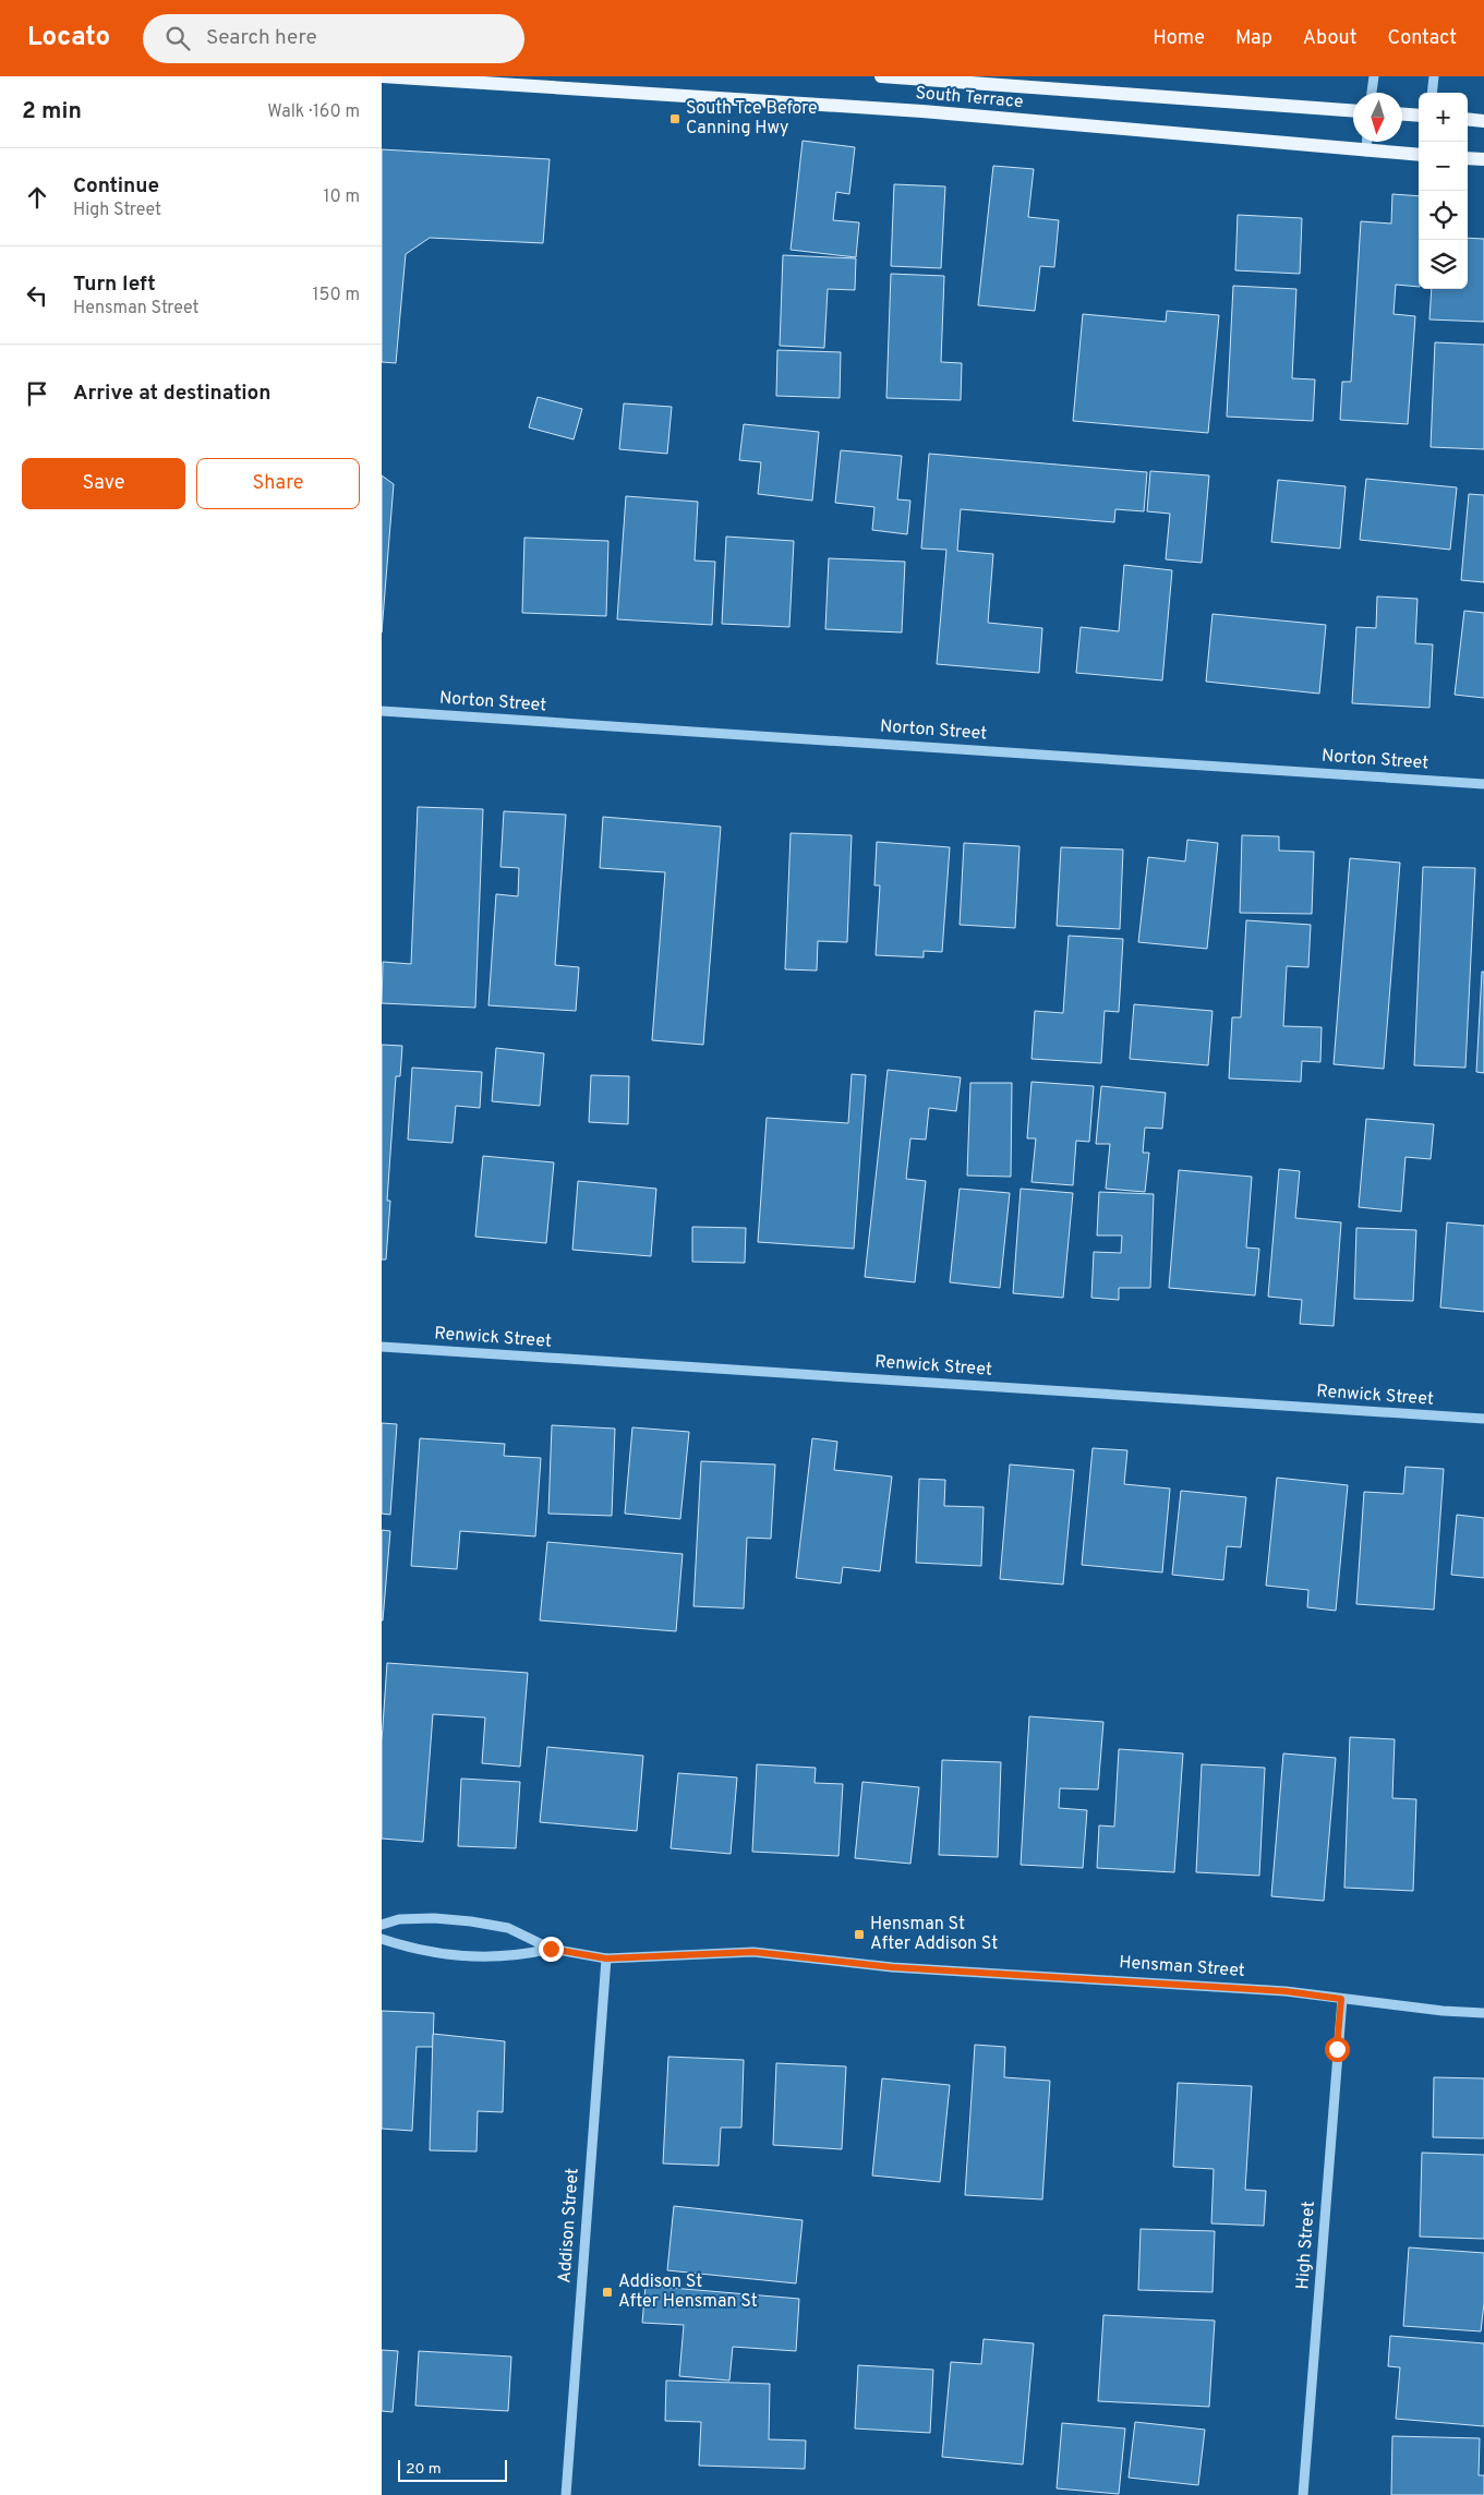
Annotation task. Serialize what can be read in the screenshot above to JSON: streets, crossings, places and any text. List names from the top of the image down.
{
  "streets": {
    "main road": ["South Terrace"],
    "street": [
      "Norton Street",
      "Renwick Street",
      "Hensman Street",
      "Addison Street",
      "High Street"
    ]
  },
  "crossings": [
    ["Hensman Street", "Addison Street"],
    ["Hensman Street", "High Street"]
  ],
  "places": {
    "transit": ["South Tce Before Canning Hwy", "Hensman St After Addison St", "Addison St After Hensman St"]
  },
  "scale_bar": "20 m",
  "north": "bottom",
  "page": {
    "header": "Locato",
    "search": "Search here",
    "nav": [
      "Home",
      "Map",
      "About",
      "Contact"
    ],
    "heading": ["2 min", "Walk · 160 m"],
    "map_buttons": ["+", "−"],
    "list": [
      ["Continue", "High Street", "10 m"],
      ["Turn left", "Hensman Street", "150 m"],
      "Arrive at destination"
    ],
    "buttons": ["Save", "Share"],
    "scale": "20 m"
  }
}
